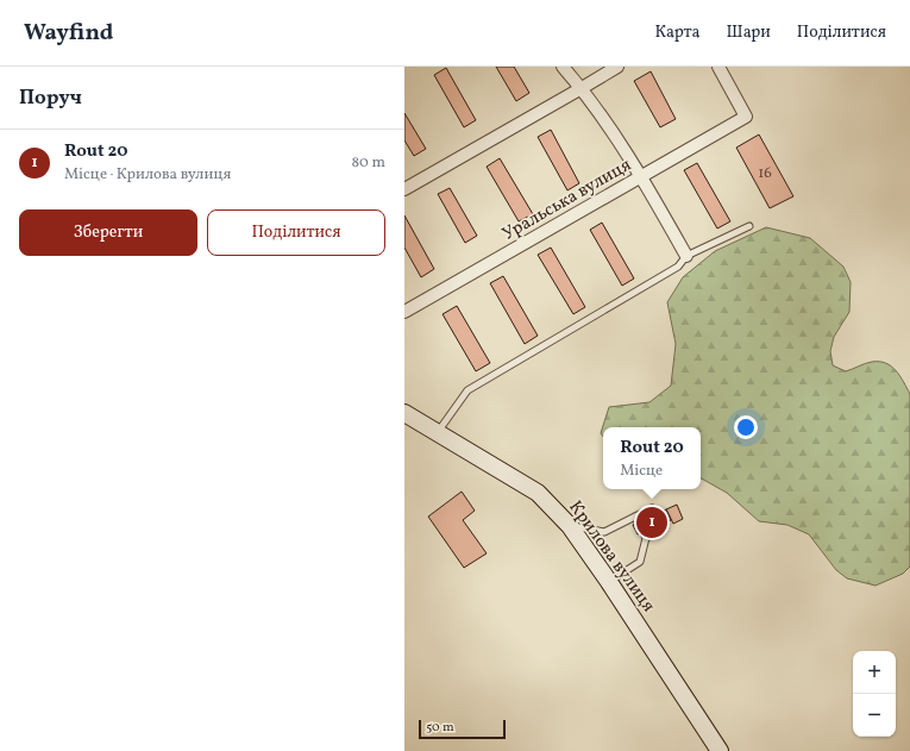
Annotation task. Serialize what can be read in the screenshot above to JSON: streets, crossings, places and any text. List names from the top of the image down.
{
  "streets": {
    "main road": ["Крилова вулиця"],
    "street": ["Уральська вулиця"]
  },
  "house_numbers": ["16"],
  "scale_bar": "50 m",
  "page": {
    "header": "Wayfind",
    "nav": ["Карта", "Шари", "Поділитися"],
    "heading": "Поруч",
    "list": [
      {
        "mark": "1",
        "name": "Rout 20",
        "note": "Місце · Крилова вулиця",
        "value": "80 m"
      }
    ],
    "buttons": ["Зберегти", "Поділитися"],
    "popup": ["Rout 20", "Місце"],
    "pins": "1",
    "map_buttons": ["+", "−"],
    "scale": "50 m"
  }
}
